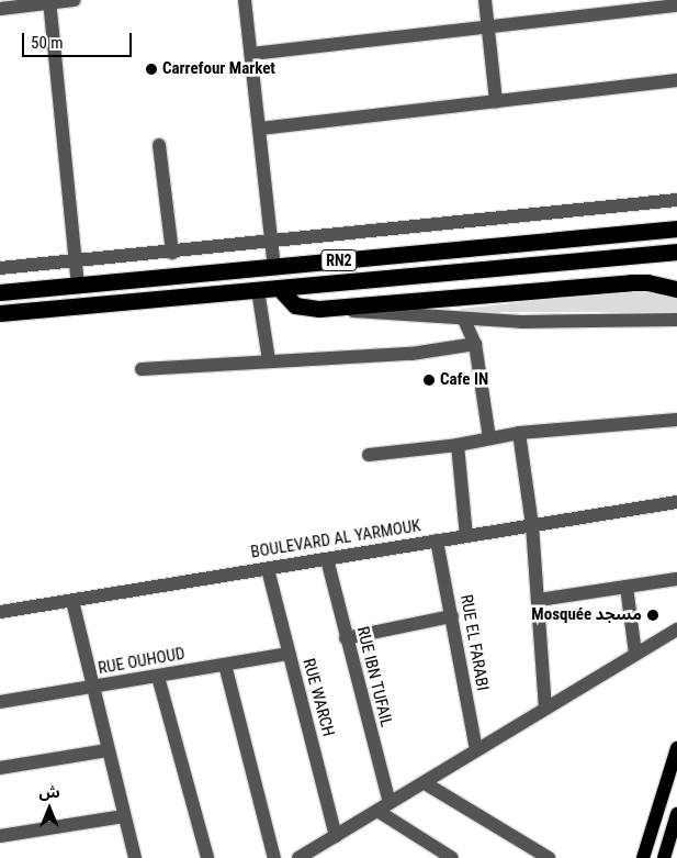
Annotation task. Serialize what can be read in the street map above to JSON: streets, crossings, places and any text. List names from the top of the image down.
{
  "streets": {
    "highway": ["RN2"],
    "street": [
      "BOULEVARD AL YARMOUK",
      "RUE EL FARABI",
      "RUE OUHOUD",
      "RUE IBN TUFAIL",
      "RUE WARCH"
    ]
  },
  "crossings": [
    ["BOULEVARD AL YARMOUK", "RUE EL FARABI"],
    ["BOULEVARD AL YARMOUK", "RUE IBN TUFAIL"],
    ["BOULEVARD AL YARMOUK", "RUE WARCH"],
    ["RUE OUHOUD", "RUE WARCH"]
  ],
  "places": ["Carrefour Market", "Cafe IN", "Mosquée مسجد"],
  "scale_bar": "50 m",
  "north": "top"
}
